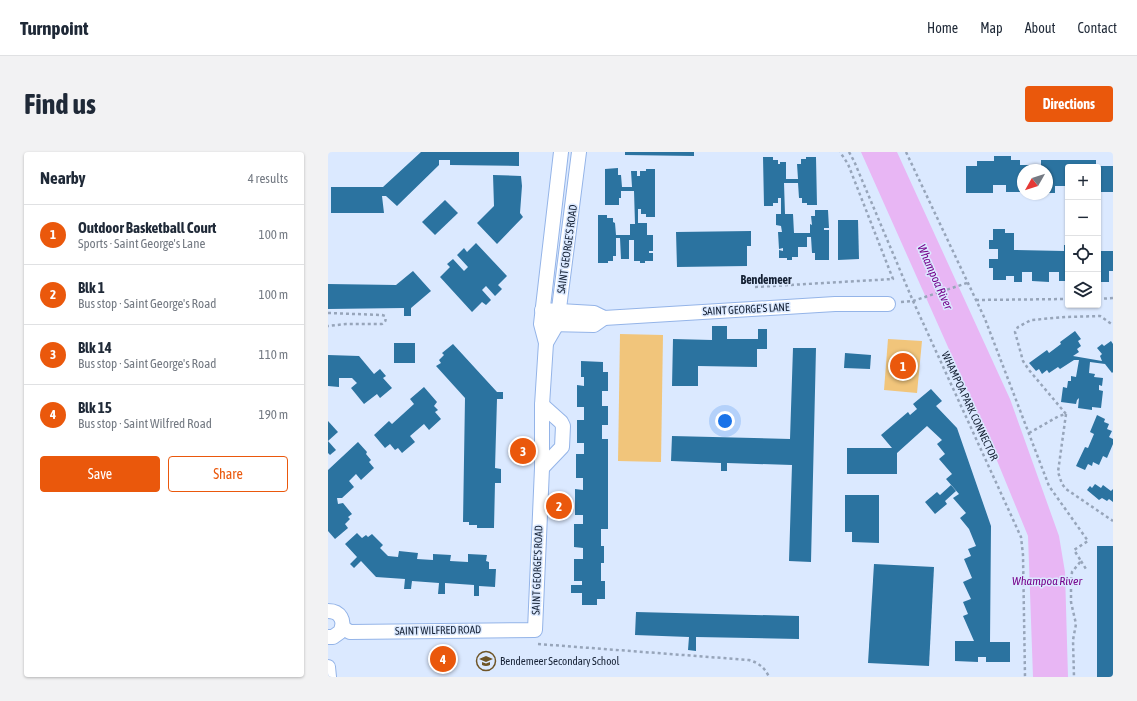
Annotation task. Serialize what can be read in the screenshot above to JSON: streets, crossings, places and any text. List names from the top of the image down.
{
  "streets": {
    "street": ["SAINT GEORGE'S ROAD", "SAINT GEORGE'S LANE", "SAINT WILFRED ROAD"],
    "path": ["WHAMPOA PARK CONNECTOR"]
  },
  "crossings": [
    ["SAINT GEORGE'S ROAD", "SAINT GEORGE'S LANE"],
    ["SAINT GEORGE'S ROAD", "SAINT WILFRED ROAD"]
  ],
  "districts": ["Bendemeer"],
  "water": ["Whampoa River"],
  "places": {
    "school or university": ["Bendemeer Secondary School"]
  },
  "north": "bottom left",
  "page": {
    "header": "Turnpoint",
    "nav": [
      "Home",
      "Map",
      "About",
      "Contact"
    ],
    "buttons": [
      "Directions",
      ["Save", "Share"]
    ],
    "title": "Find us",
    "heading": ["Nearby", "4 results"],
    "map_buttons": ["+", "−"],
    "list": [
      {
        "mark": "1",
        "name": "Outdoor Basketball Court",
        "note": "Sports · Saint George's Lane",
        "value": "100 m"
      },
      {
        "mark": "2",
        "name": "Blk 1",
        "note": "Bus stop · Saint George's Road",
        "value": "100 m"
      },
      {
        "mark": "3",
        "name": "Blk 14",
        "note": "Bus stop · Saint George's Road",
        "value": "110 m"
      },
      {
        "mark": "4",
        "name": "Blk 15",
        "note": "Bus stop · Saint Wilfred Road",
        "value": "190 m"
      }
    ],
    "pins": [
      "1",
      "3",
      "2",
      "4"
    ]
  }
}
